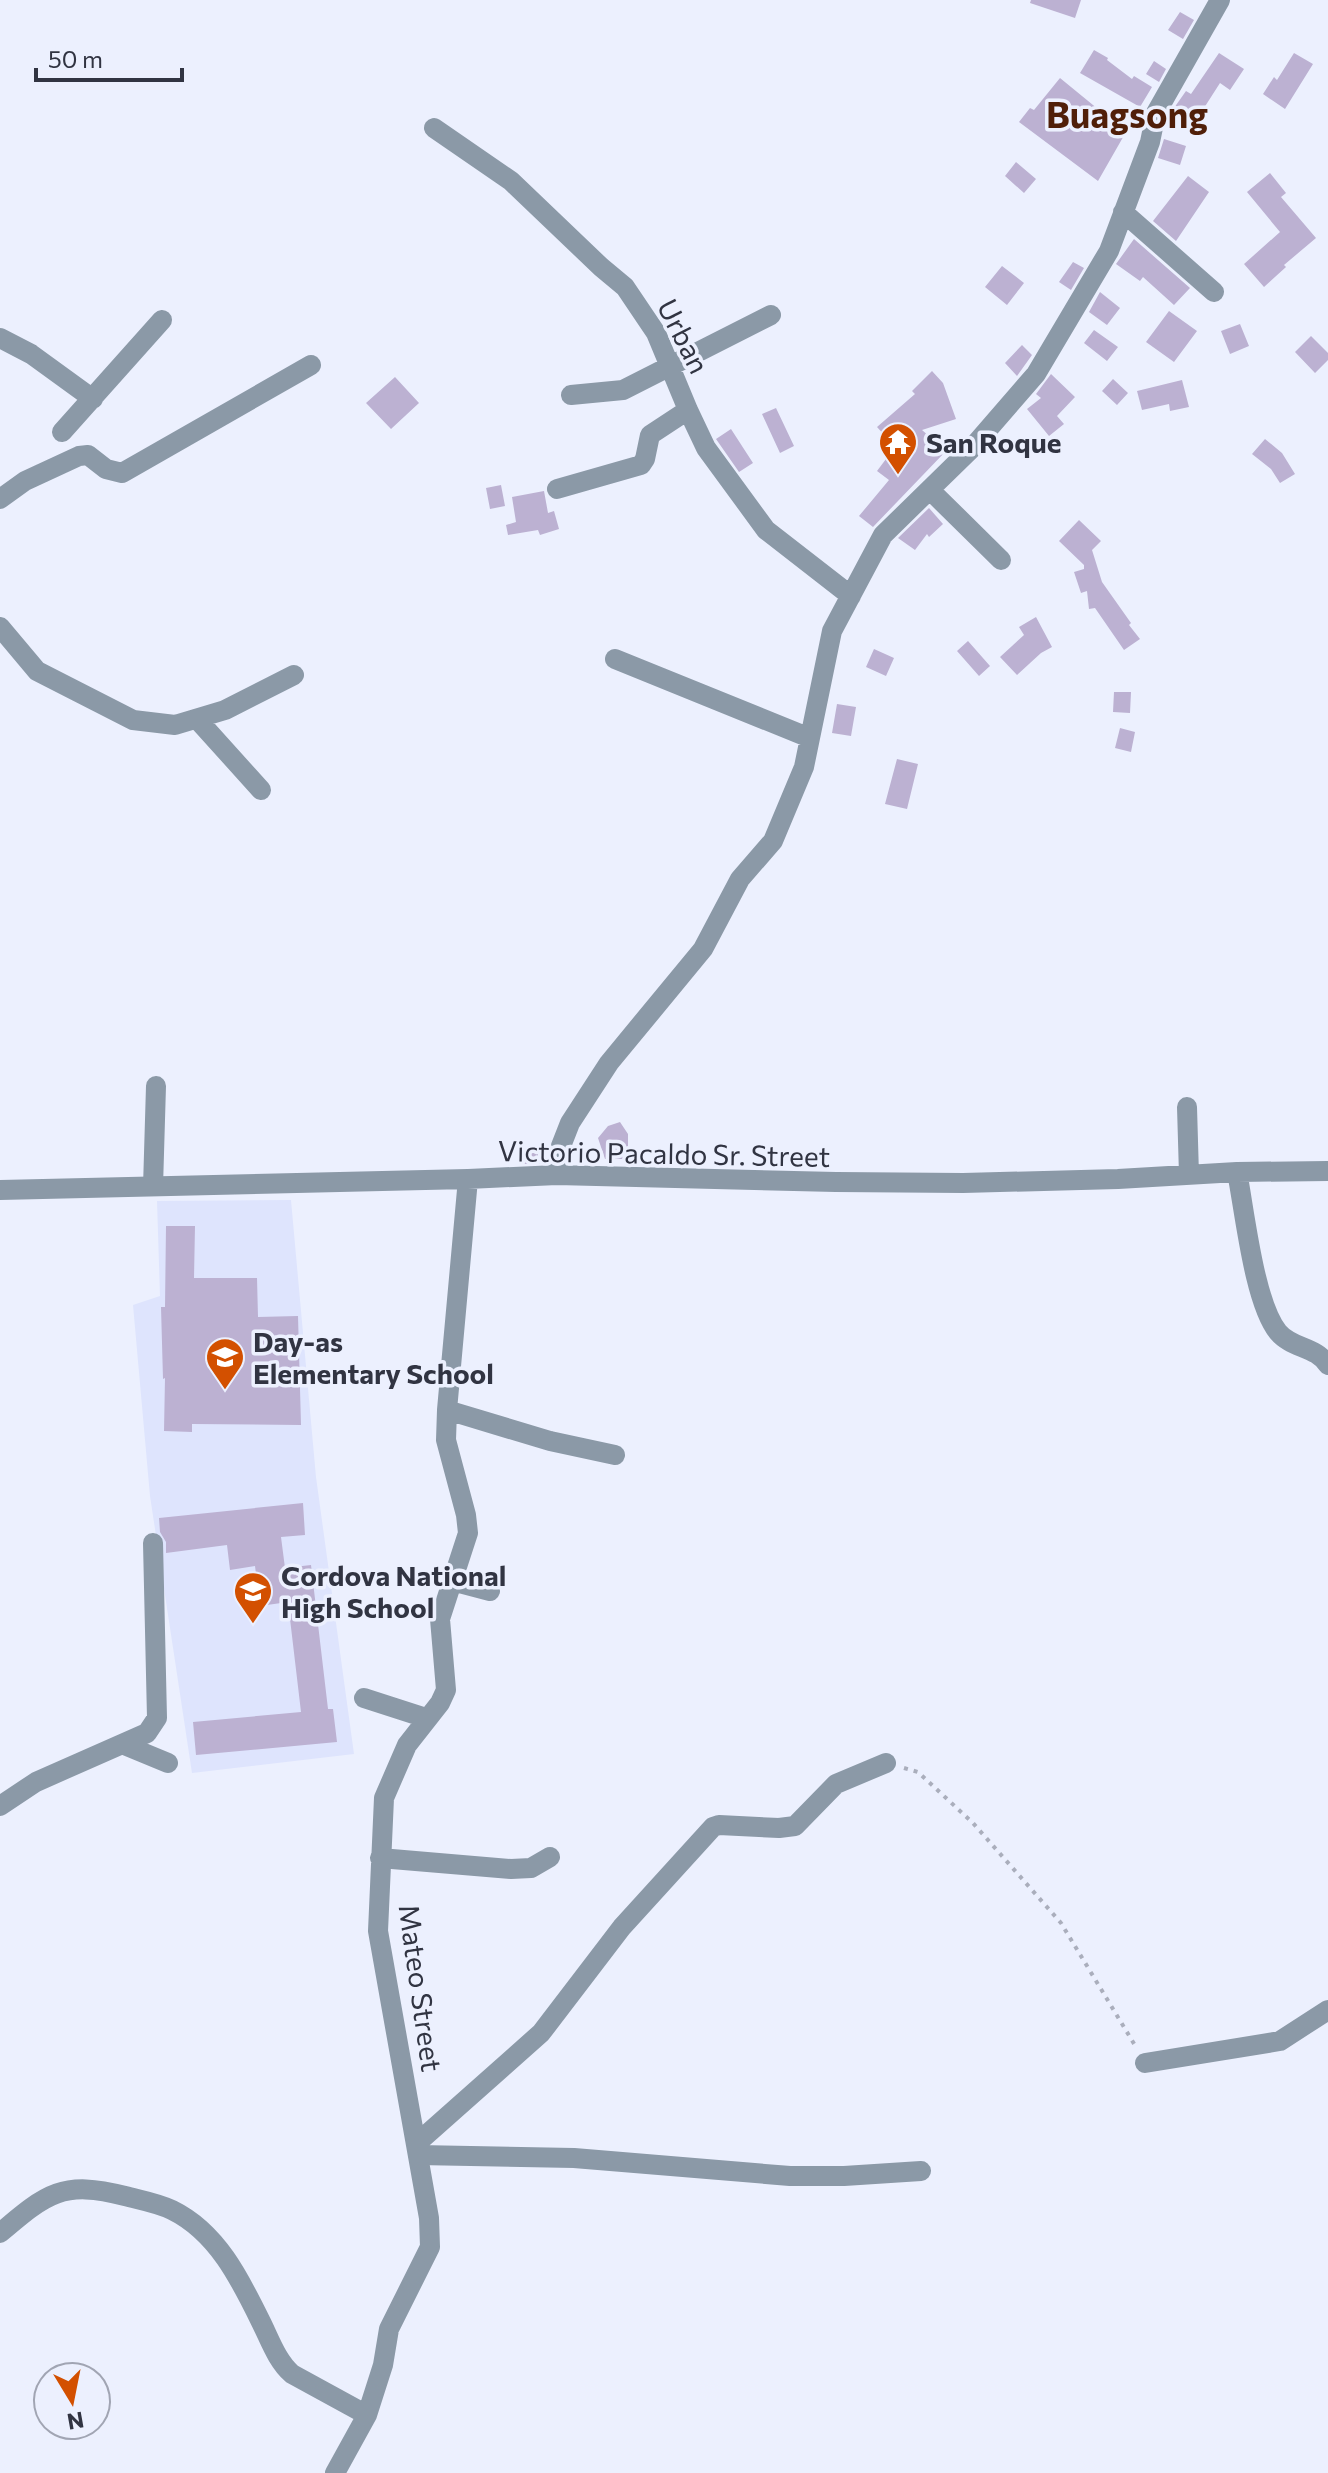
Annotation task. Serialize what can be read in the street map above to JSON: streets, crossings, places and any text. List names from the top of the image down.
{
  "streets": {
    "street": ["Urban", "Victorio Pacaldo Sr. Street", "Mateo Street"]
  },
  "crossings": [
    ["Victorio Pacaldo Sr. Street", "Mateo Street"]
  ],
  "districts": ["Buagsong"],
  "places": {
    "temple": ["San Roque"],
    "school or university": ["Day-as Elementary School", "Cordova National High School"]
  },
  "scale_bar": "50 m",
  "north": "bottom"
}
